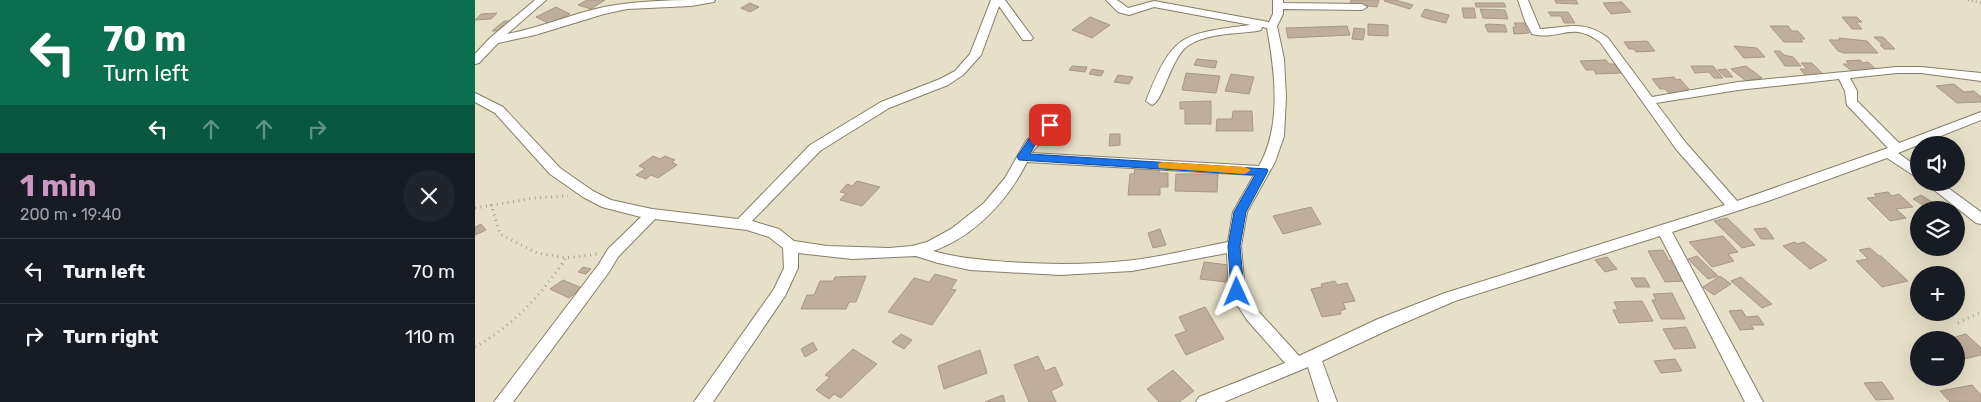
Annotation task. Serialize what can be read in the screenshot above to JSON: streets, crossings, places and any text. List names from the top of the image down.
{
  "page": {
    "turn": ["70 m", "Turn left"],
    "map_buttons": ["+", "−"],
    "heading": ["1 min", "200 m · 19:40"],
    "list": [
      {
        "name": "Turn left",
        "value": "70 m"
      },
      {
        "name": "Turn right",
        "value": "110 m"
      }
    ]
  }
}
